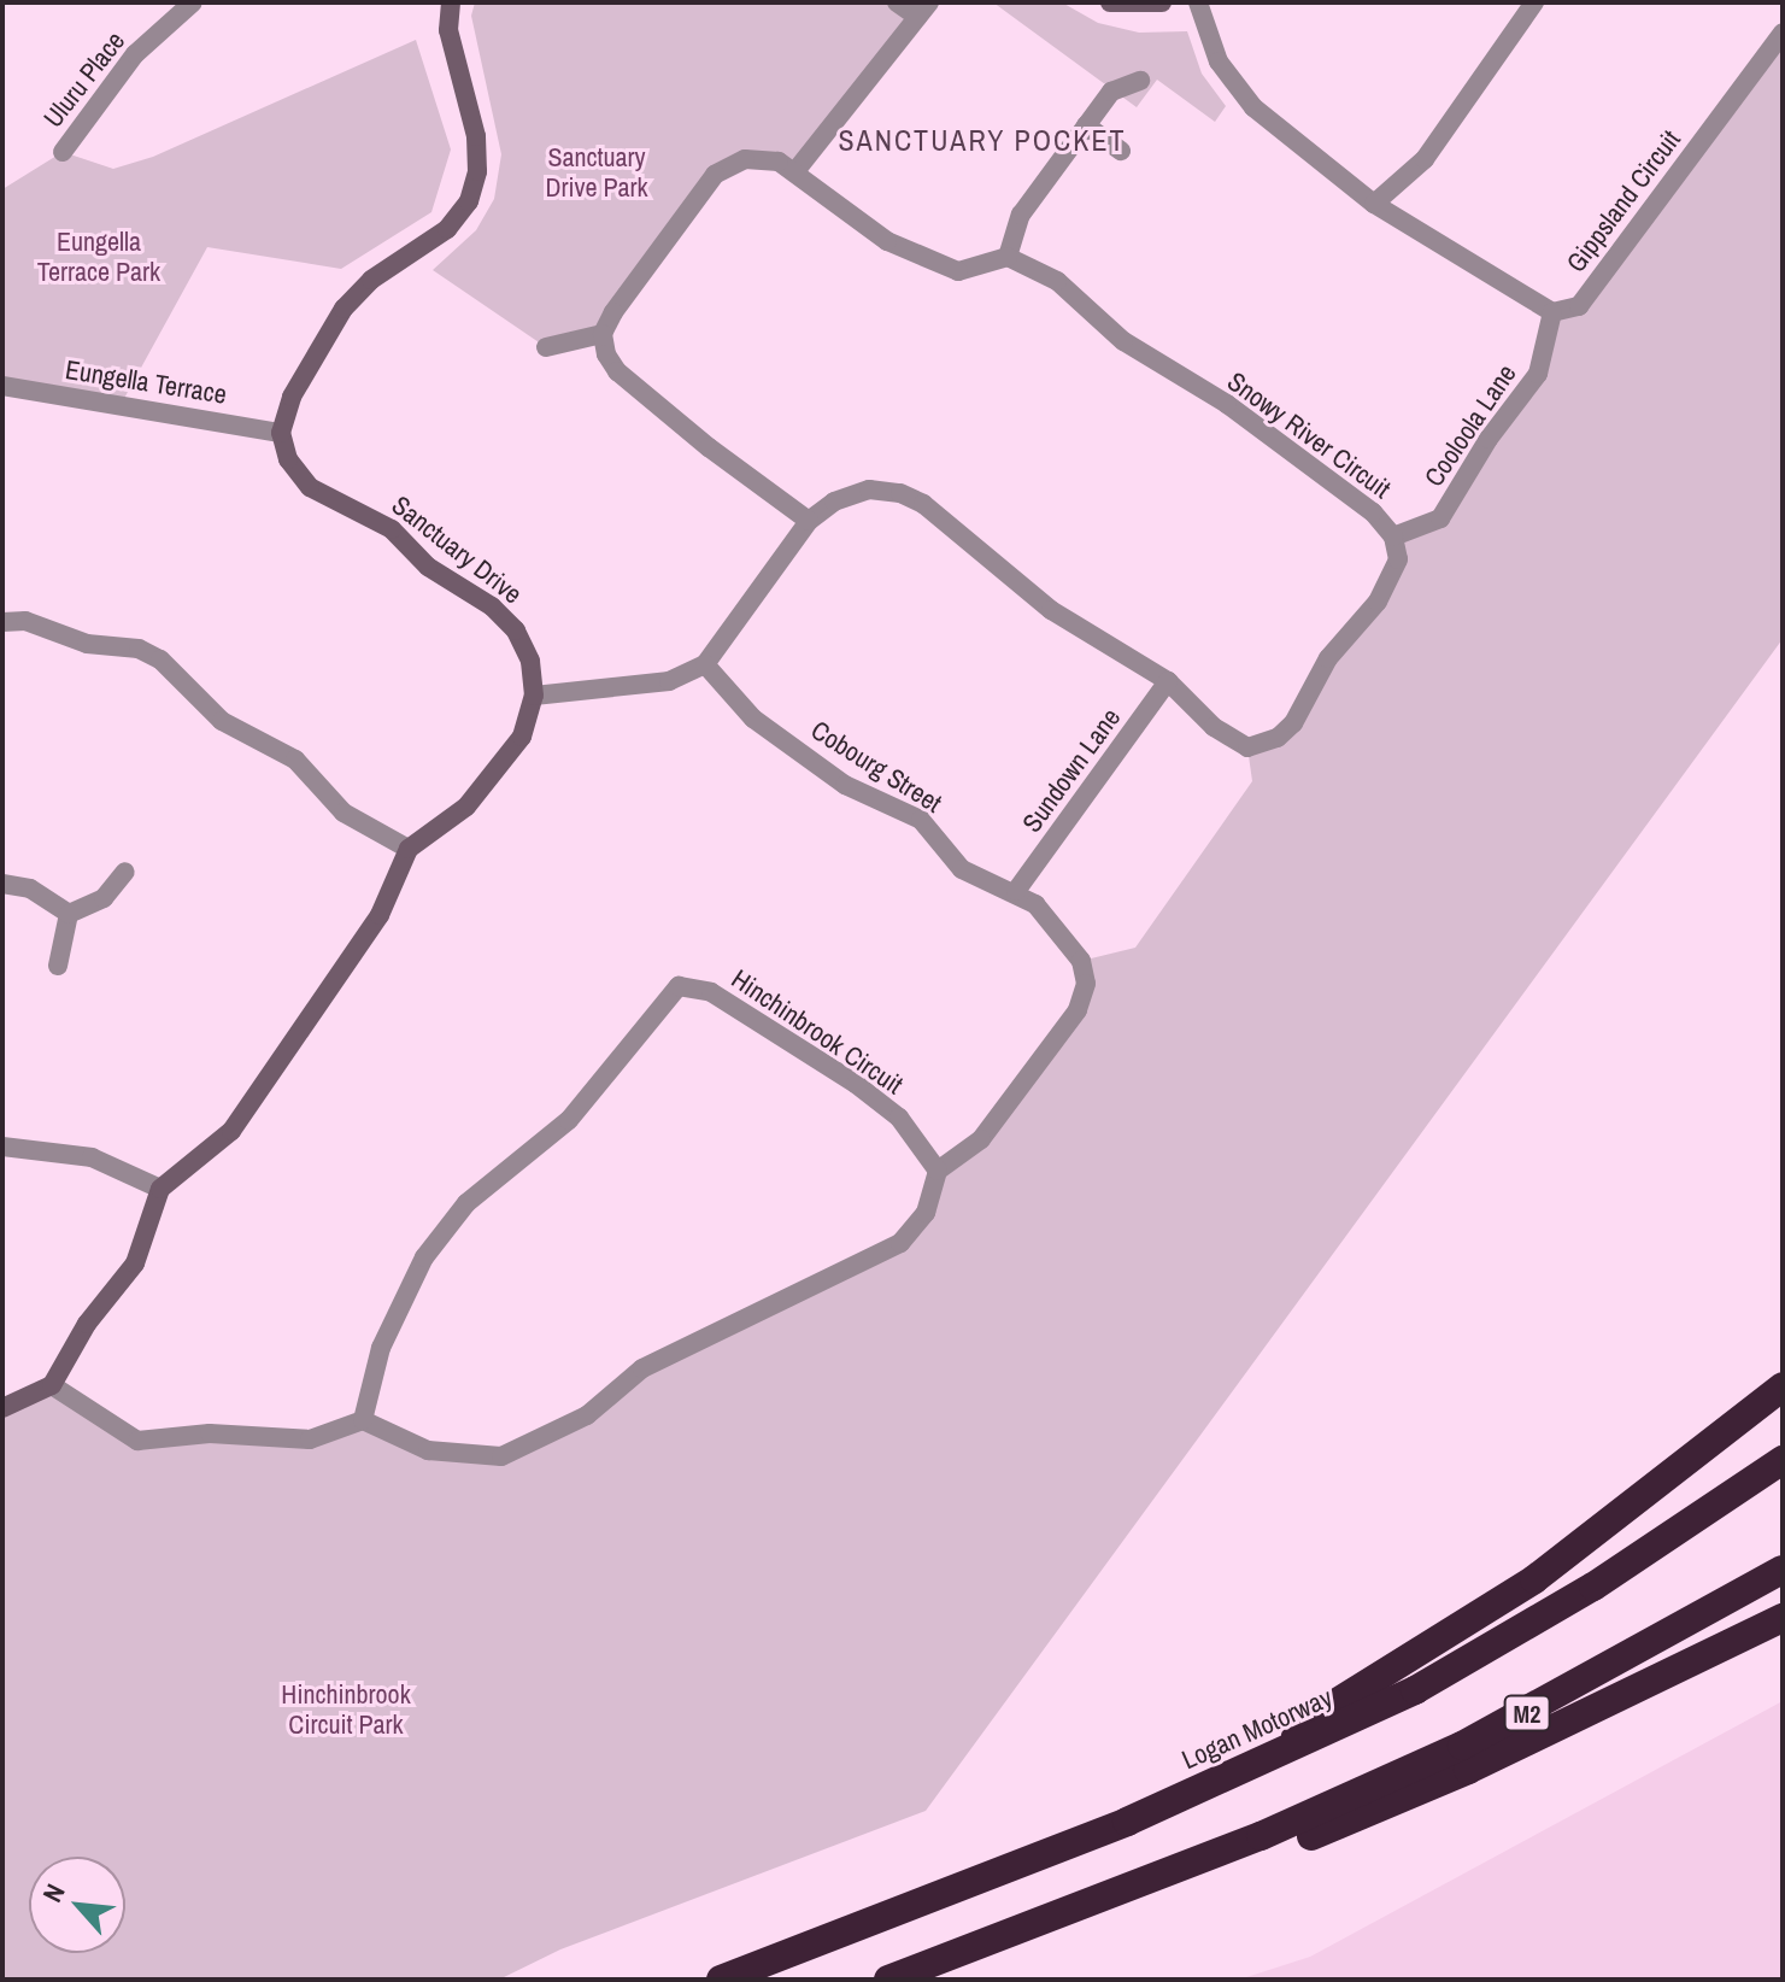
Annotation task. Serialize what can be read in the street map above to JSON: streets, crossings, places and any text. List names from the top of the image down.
{
  "streets": {
    "highway": ["M2", "Logan Motorway"],
    "street": [
      "Uluru Place",
      "Gippsland Circuit",
      "Eungella Terrace",
      "Cooloola Lane",
      "Snowy River Circuit",
      "Sanctuary Drive",
      "Cobourg Street",
      "Sundown Lane",
      "Hinchinbrook Circuit"
    ]
  },
  "crossings": [
    ["Gippsland Circuit", "Cooloola Lane"],
    ["Eungella Terrace", "Sanctuary Drive"],
    ["Cooloola Lane", "Snowy River Circuit"],
    ["Snowy River Circuit", "Cobourg Street"],
    ["Snowy River Circuit", "Sundown Lane"],
    ["Cobourg Street", "Sundown Lane"],
    ["Cobourg Street", "Hinchinbrook Circuit"]
  ],
  "districts": ["SANCTUARY POCKET"],
  "parks": ["Sanctuary Drive Park", "Eungella Terrace Park", "Hinchinbrook Circuit Park"],
  "north": "top left"
}
